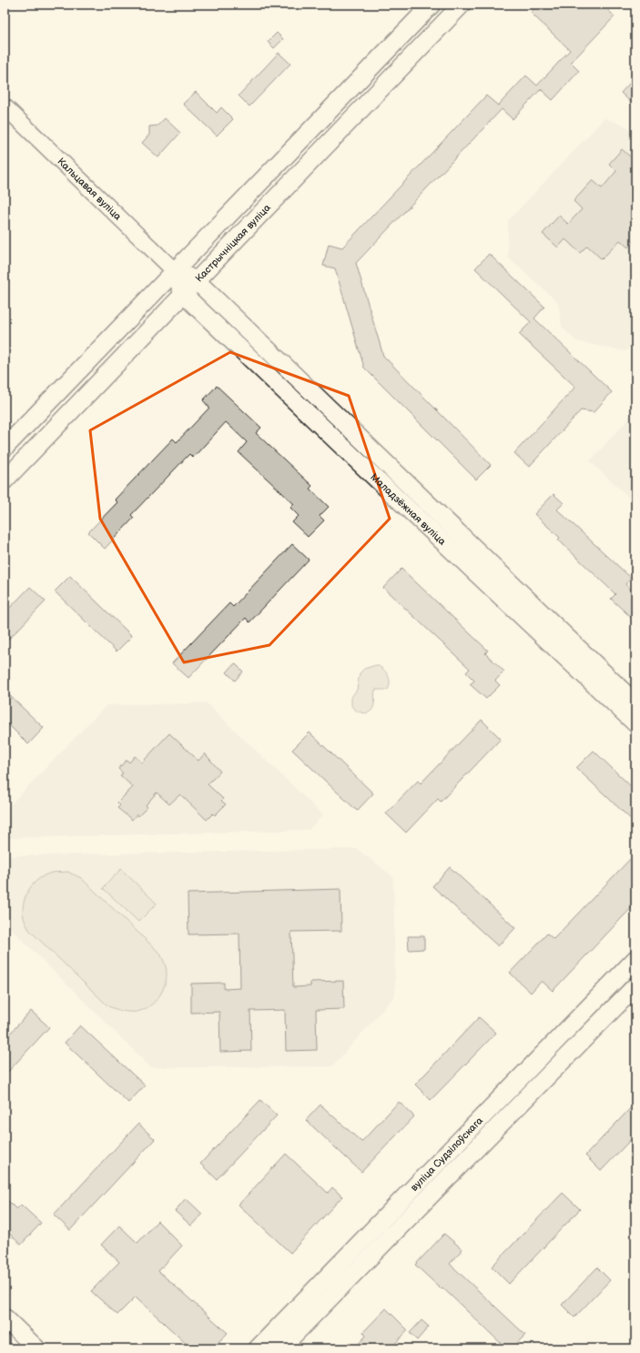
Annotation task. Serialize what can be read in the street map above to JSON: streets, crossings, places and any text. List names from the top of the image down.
{
  "streets": {
    "main road": ["Кастрычніцкая вуліца", "Маладзёжная вуліца", "вуліца Судзілоўскага"],
    "street": ["Кальцавая вуліца"]
  },
  "crossings": [
    ["Кастрычніцкая вуліца", "Маладзёжная вуліца"]
  ]
}
